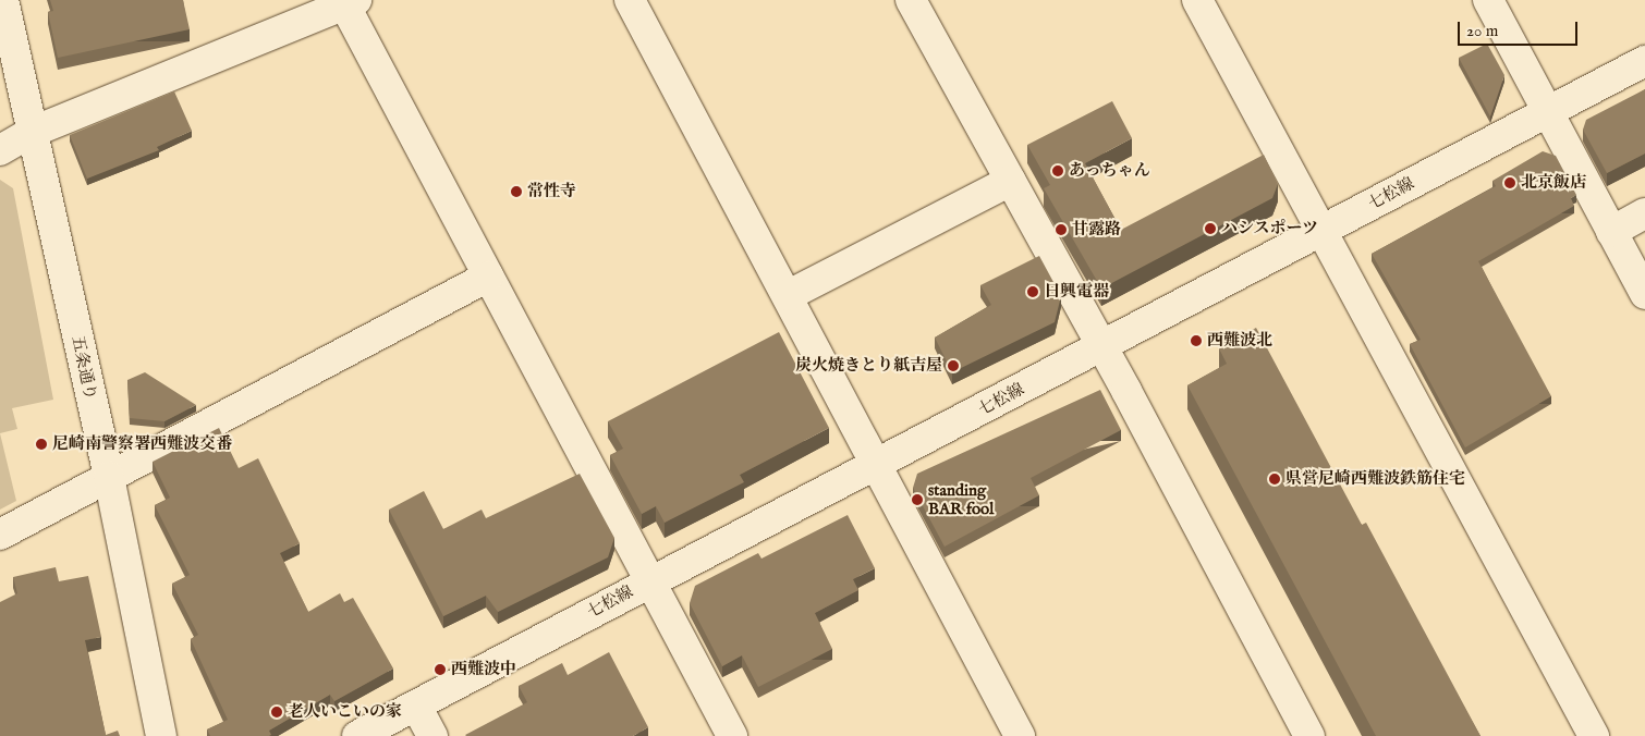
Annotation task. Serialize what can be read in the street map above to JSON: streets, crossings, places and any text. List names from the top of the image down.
{
  "streets": {
    "street": ["七松線", "五条通り"]
  },
  "places": [
    "あっちゃん",
    "北京飯店",
    "常性寺",
    "ハシスポーツ",
    "甘露路",
    "日興電器",
    "西難波北",
    "炭火焼きとり紙吉屋",
    "尼崎南警察署西難波交番",
    "県営尼崎西難波鉄筋住宅",
    "standing BAR fool",
    "西難波中",
    "老人いこいの家"
  ],
  "scale_bar": "20 m"
}
